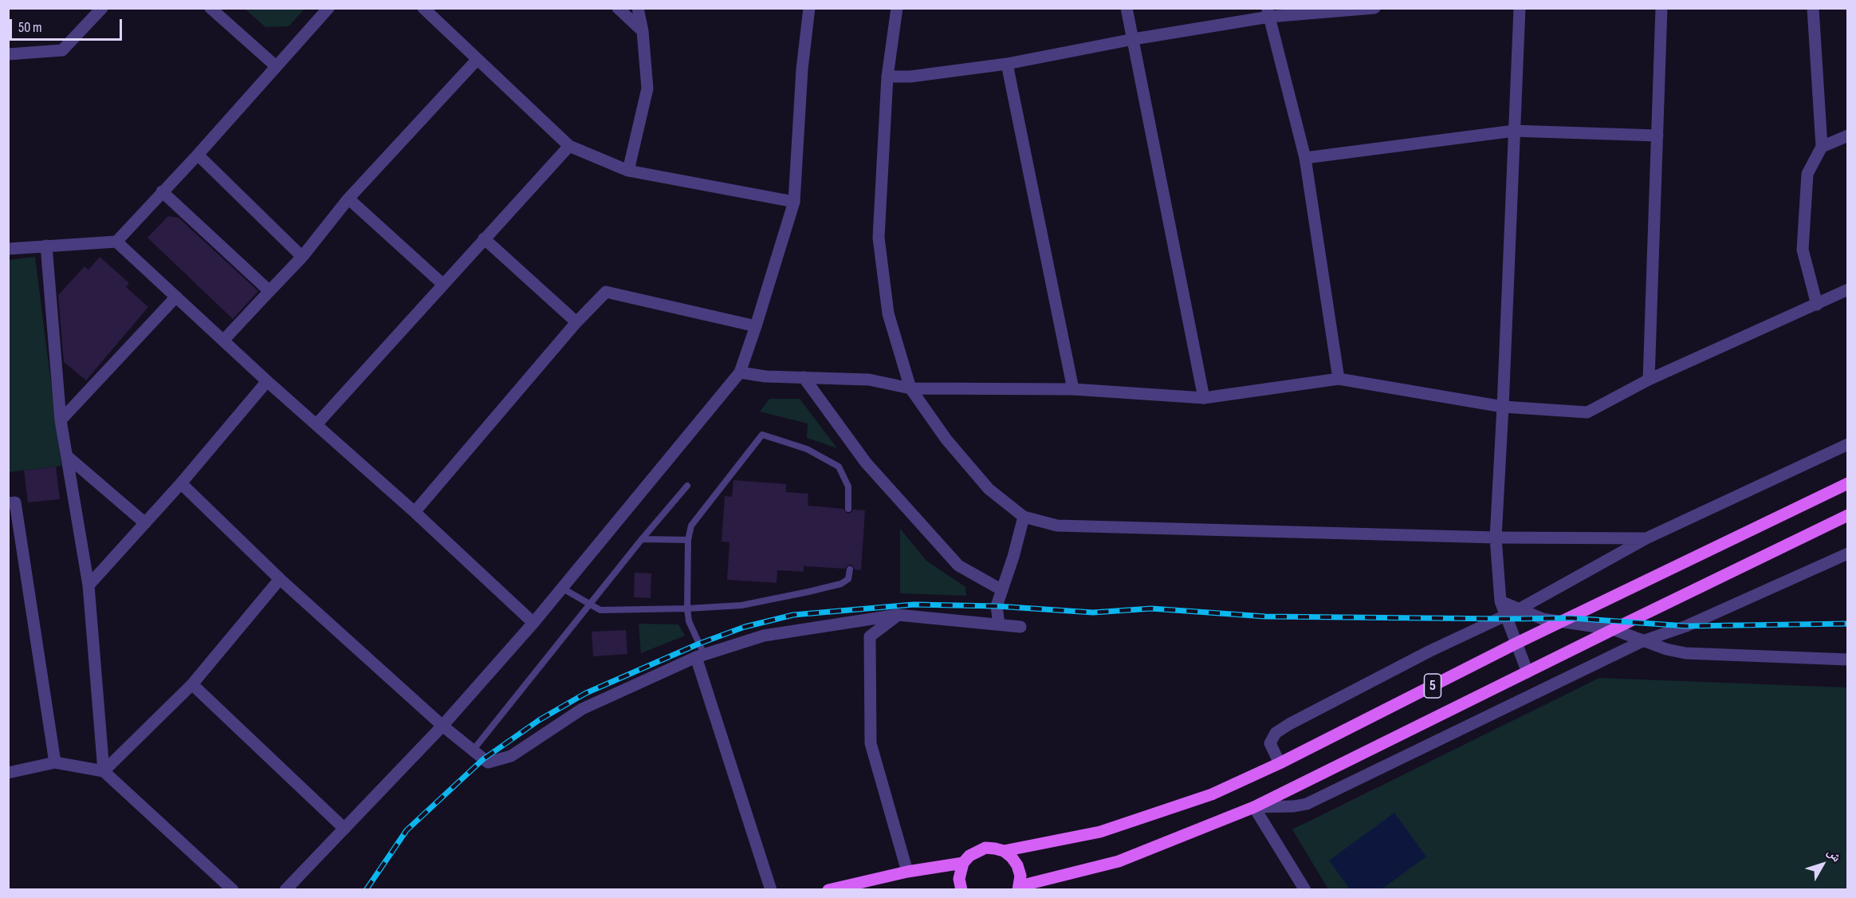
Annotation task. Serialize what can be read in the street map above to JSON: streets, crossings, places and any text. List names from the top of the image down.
{
  "streets": {
    "main road": ["5"]
  },
  "scale_bar": "50 m",
  "north": "top right"
}
